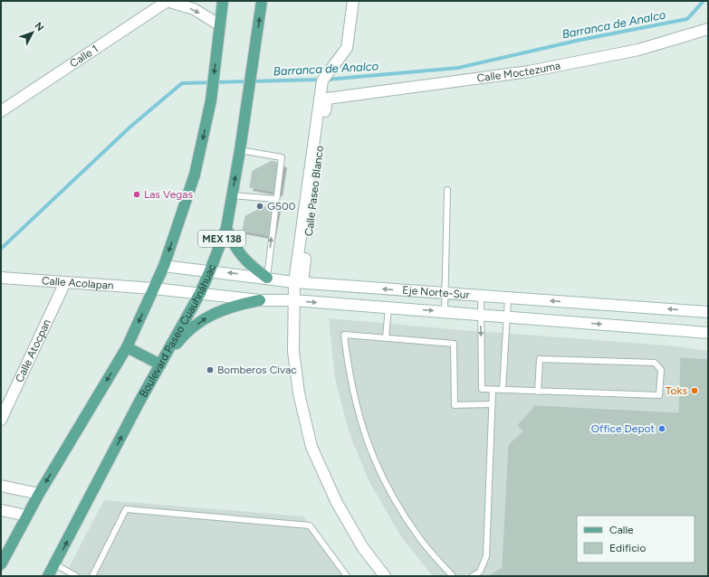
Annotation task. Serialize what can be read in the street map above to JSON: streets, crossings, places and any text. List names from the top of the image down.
{
  "streets": {
    "main road": ["MEX 138", "Boulevard Paseo Cuauhnáhuac"],
    "street": [
      "Calle 1",
      "Calle Moctezuma",
      "Calle Paseo Blanco",
      "Calle Acolapan",
      "Eje Norte-Sur",
      "Calle Atocpan"
    ]
  },
  "crossings": [
    ["Calle Moctezuma", "Calle Paseo Blanco"],
    ["Calle Paseo Blanco", "Eje Norte-Sur"],
    ["Calle Acolapan", "Eje Norte-Sur"],
    ["Calle Acolapan", "Boulevard Paseo Cuauhnáhuac"],
    ["Calle Acolapan", "Calle Atocpan"],
    ["Eje Norte-Sur", "Boulevard Paseo Cuauhnáhuac"]
  ],
  "water": ["Barranca de Analco"],
  "places": [
    "Las Vegas",
    "G500",
    "Bomberos Civac",
    "Toks",
    "Office Depot"
  ],
  "legend": ["Calle", "Edificio"],
  "north": "top right"
}
